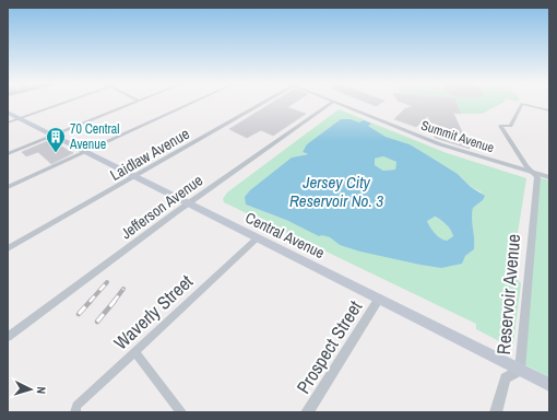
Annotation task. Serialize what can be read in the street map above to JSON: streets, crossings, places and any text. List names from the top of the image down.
{
  "streets": {
    "main road": ["Central Avenue"],
    "street": [
      "Summit Avenue",
      "Laidlaw Avenue",
      "Jefferson Avenue",
      "Reservoir Avenue",
      "Waverly Street",
      "Prospect Street"
    ]
  },
  "crossings": [
    ["Summit Avenue", "Reservoir Avenue"],
    ["Laidlaw Avenue", "Central Avenue"],
    ["Jefferson Avenue", "Central Avenue"],
    ["Central Avenue", "Reservoir Avenue"],
    ["Central Avenue", "Waverly Street"],
    ["Central Avenue", "Prospect Street"]
  ],
  "water": ["Jersey City Reservoir No. 3"],
  "places": {
    "building": ["70 Central Avenue"]
  },
  "north": "right"
}
